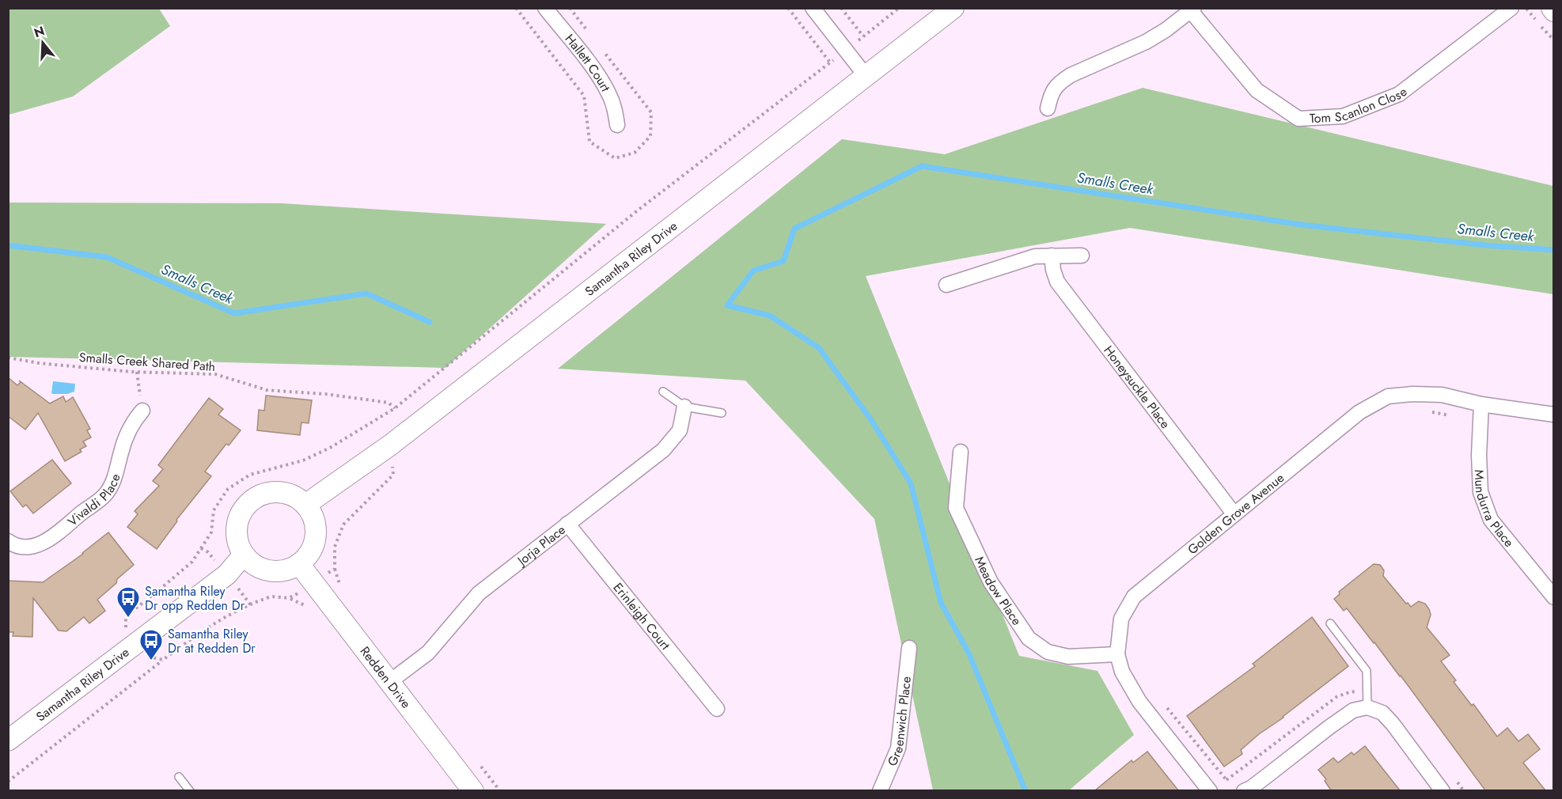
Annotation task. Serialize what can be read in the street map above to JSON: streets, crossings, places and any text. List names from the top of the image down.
{
  "streets": {
    "main road": ["Samantha Riley Drive", "Redden Drive"],
    "street": [
      "Hallett Court",
      "Tom Scanlon Close",
      "Honeysuckle Place",
      "Vivaldi Place",
      "Mundurra Place",
      "Golden Grove Avenue",
      "Jorja Place",
      "Meadow Place",
      "Erinleigh Court",
      "Greenwich Place"
    ],
    "path": ["Smalls Creek Shared Path"]
  },
  "crossings": [
    ["Samantha Riley Drive", "Redden Drive"],
    ["Honeysuckle Place", "Golden Grove Avenue"],
    ["Mundurra Place", "Golden Grove Avenue"],
    ["Golden Grove Avenue", "Meadow Place"],
    ["Jorja Place", "Erinleigh Court"],
    ["Jorja Place", "Redden Drive"]
  ],
  "water": ["Smalls Creek"],
  "places": {
    "bus stop": ["Samantha Riley Dr opp Redden Dr", "Samantha Riley Dr at Redden Dr"]
  },
  "north": "top"
}
